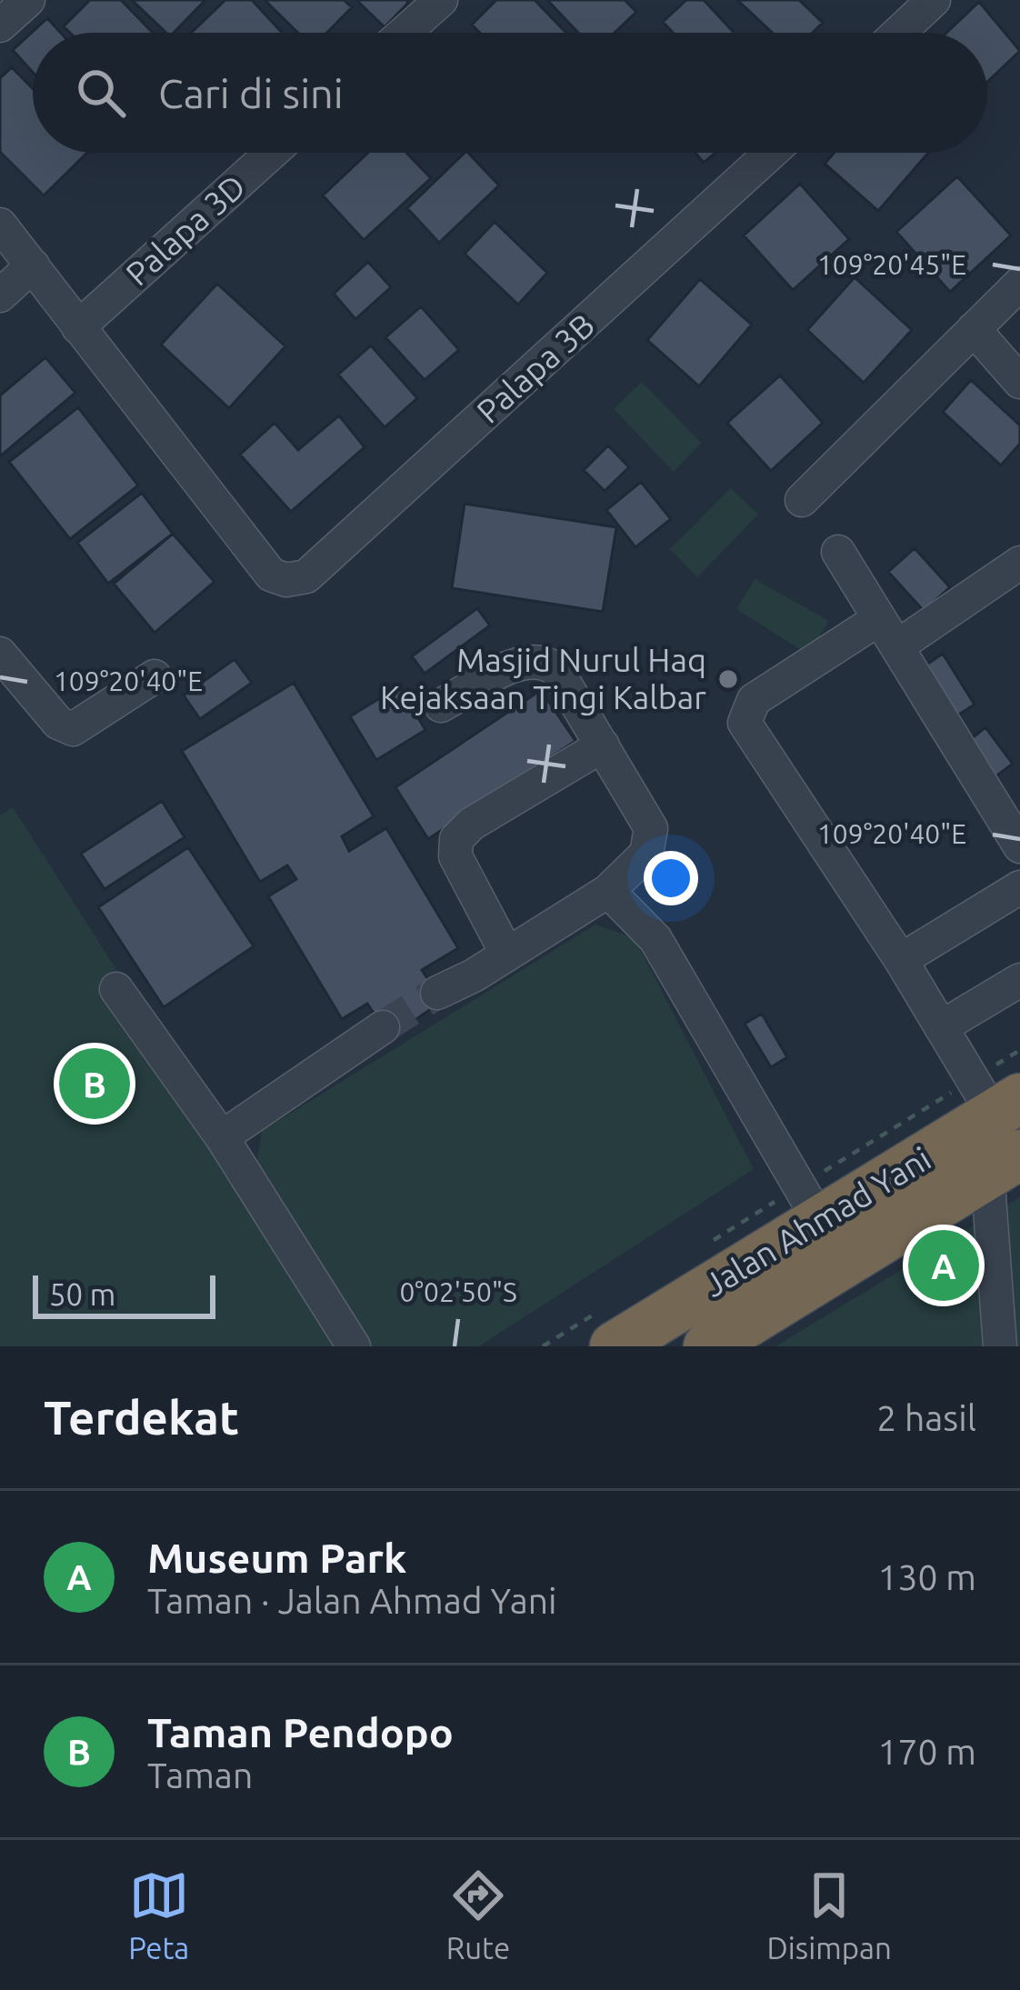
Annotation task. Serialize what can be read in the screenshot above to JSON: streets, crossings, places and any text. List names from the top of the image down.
{
  "streets": {
    "highway": ["Jalan Ahmad Yani"],
    "street": ["Palapa 3D", "Palapa 3B"]
  },
  "crossings": [
    ["Palapa 3D", "Palapa 3B"]
  ],
  "places": ["Masjid Nurul Haq Kejaksaan Tingi Kalbar"],
  "scale_bar": "50 m",
  "page": {
    "search": "Cari di sini",
    "pins": ["B", "A"],
    "scale": "50 m",
    "heading": ["Terdekat", "2 hasil"],
    "list": [
      {
        "mark": "A",
        "name": "Museum Park",
        "note": "Taman · Jalan Ahmad Yani",
        "value": "130 m"
      },
      {
        "mark": "B",
        "name": "Taman Pendopo",
        "note": "Taman",
        "value": "170 m"
      }
    ],
    "nav": ["Peta", "Rute", "Disimpan"]
  },
  "coordinates": ["109°20'45\"E", "109°20'40\"E", "0°02'50\"S"]
}
